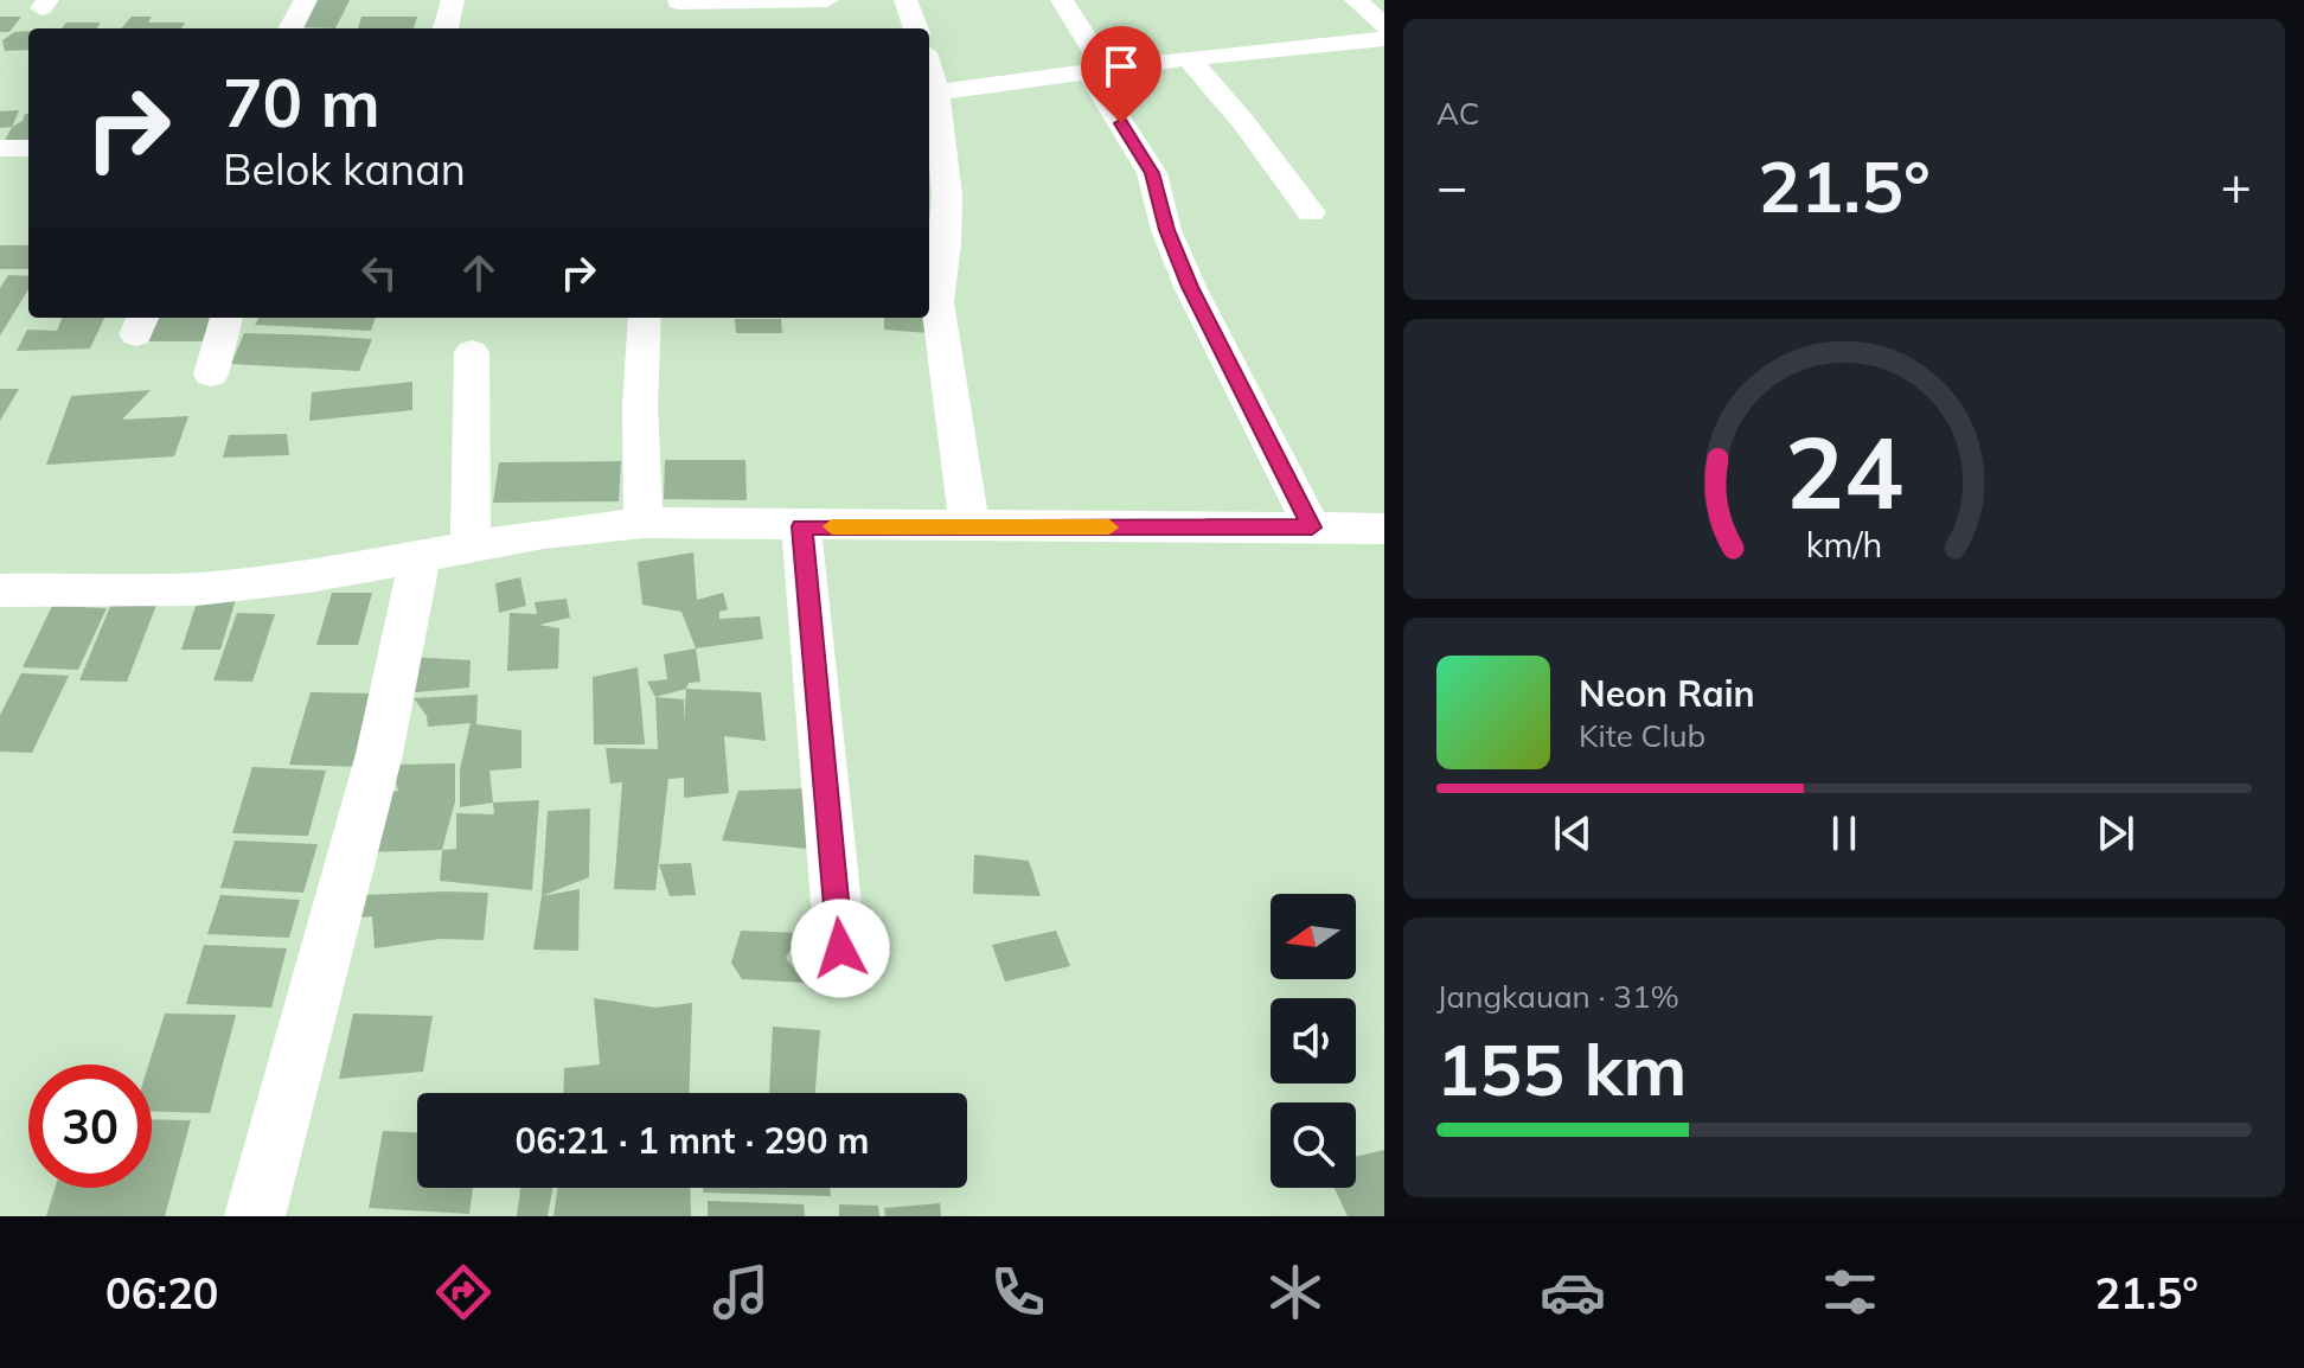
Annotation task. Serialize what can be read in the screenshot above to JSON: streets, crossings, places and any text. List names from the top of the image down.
{
  "north": "left",
  "page": {
    "tile": [
      "AC",
      ["Jangkauan · 31%", "155 km"]
    ],
    "turn": ["70 m", "Belok kanan"],
    "heat": ["−", "21.5°", "+"],
    "song": ["Neon Rain", "Kite Club"],
    "limit": "30",
    "trip": "06:21 · 1 mnt · 290 m",
    "tabs": ["06:20", "21.5°"],
    "gauge": ["24", "km/h"]
  }
}
